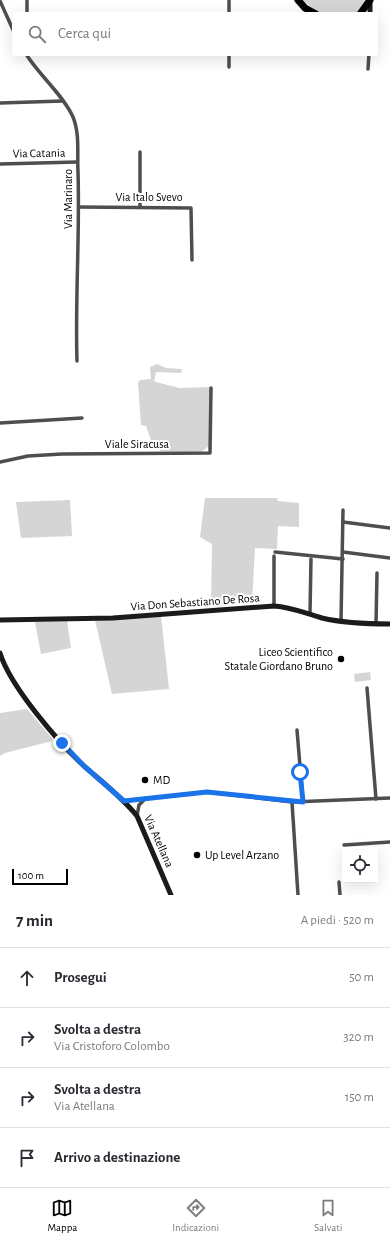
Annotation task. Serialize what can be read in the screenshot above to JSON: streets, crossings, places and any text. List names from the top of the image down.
{
  "streets": {
    "street": [
      "Via Catania",
      "Via Italo Svevo",
      "Via Marinaro",
      "Viale Siracusa",
      "Via Don Sebastiano De Rosa",
      "Via Atellana"
    ]
  },
  "crossings": [
    ["Via Catania", "Via Marinaro"],
    ["Via Italo Svevo", "Via Marinaro"]
  ],
  "places": ["Liceo Scientifico Statale Giordano Bruno", "MD", "Up Level Arzano"],
  "scale_bar": "100 m",
  "page": {
    "search": "Cerca qui",
    "scale": "100 m",
    "heading": ["7 min", "A piedi · 520 m"],
    "list": [
      ["Prosegui", "50 m"],
      ["Svolta a destra", "Via Cristoforo Colombo", "320 m"],
      ["Svolta a destra", "Via Atellana", "150 m"],
      "Arrivo a destinazione"
    ],
    "nav": ["Mappa", "Indicazioni", "Salvati"]
  }
}
